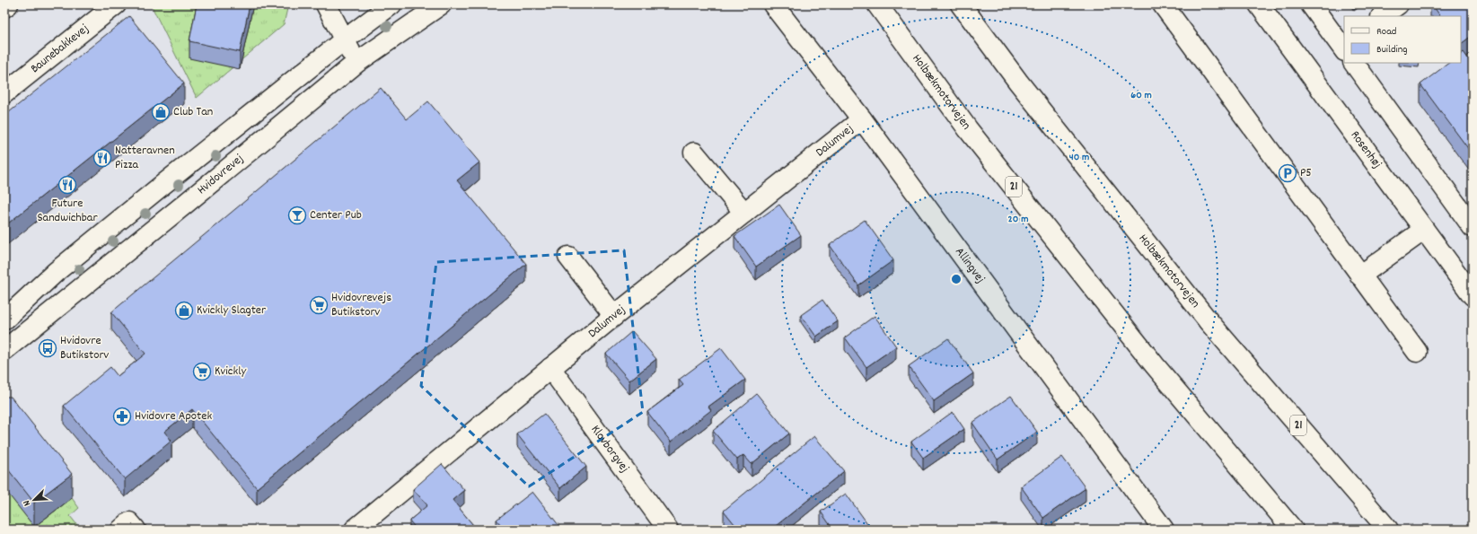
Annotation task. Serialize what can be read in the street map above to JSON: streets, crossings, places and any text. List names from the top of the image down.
{
  "streets": {
    "main road": [
      "Baunebakkevej",
      "Holbækmotorvejen",
      "Dalumvej",
      "Rosenhøj",
      "Hvidovrevej",
      "21",
      "Allingvej",
      "Klovborgvej"
    ]
  },
  "crossings": [
    ["Dalumvej", "Allingvej"],
    ["Dalumvej", "Klovborgvej"]
  ],
  "places": {
    "shop": ["Club Tan", "Kvickly Slagter"],
    "restaurant": ["Natteravnen Pizza", "Future Sandwichbar"],
    "parking": ["P5"],
    "bar": ["Center Pub"],
    "supermarket": ["Hvidovrevejs Butikstorv", "Kvickly"],
    "bus stop": ["Hvidovre Butikstorv"],
    "pharmacy": ["Hvidovre Apotek"]
  },
  "legend": ["Road", "Building"],
  "north": "bottom left",
  "rings": ["60 m", "40 m", "20 m"]
}
